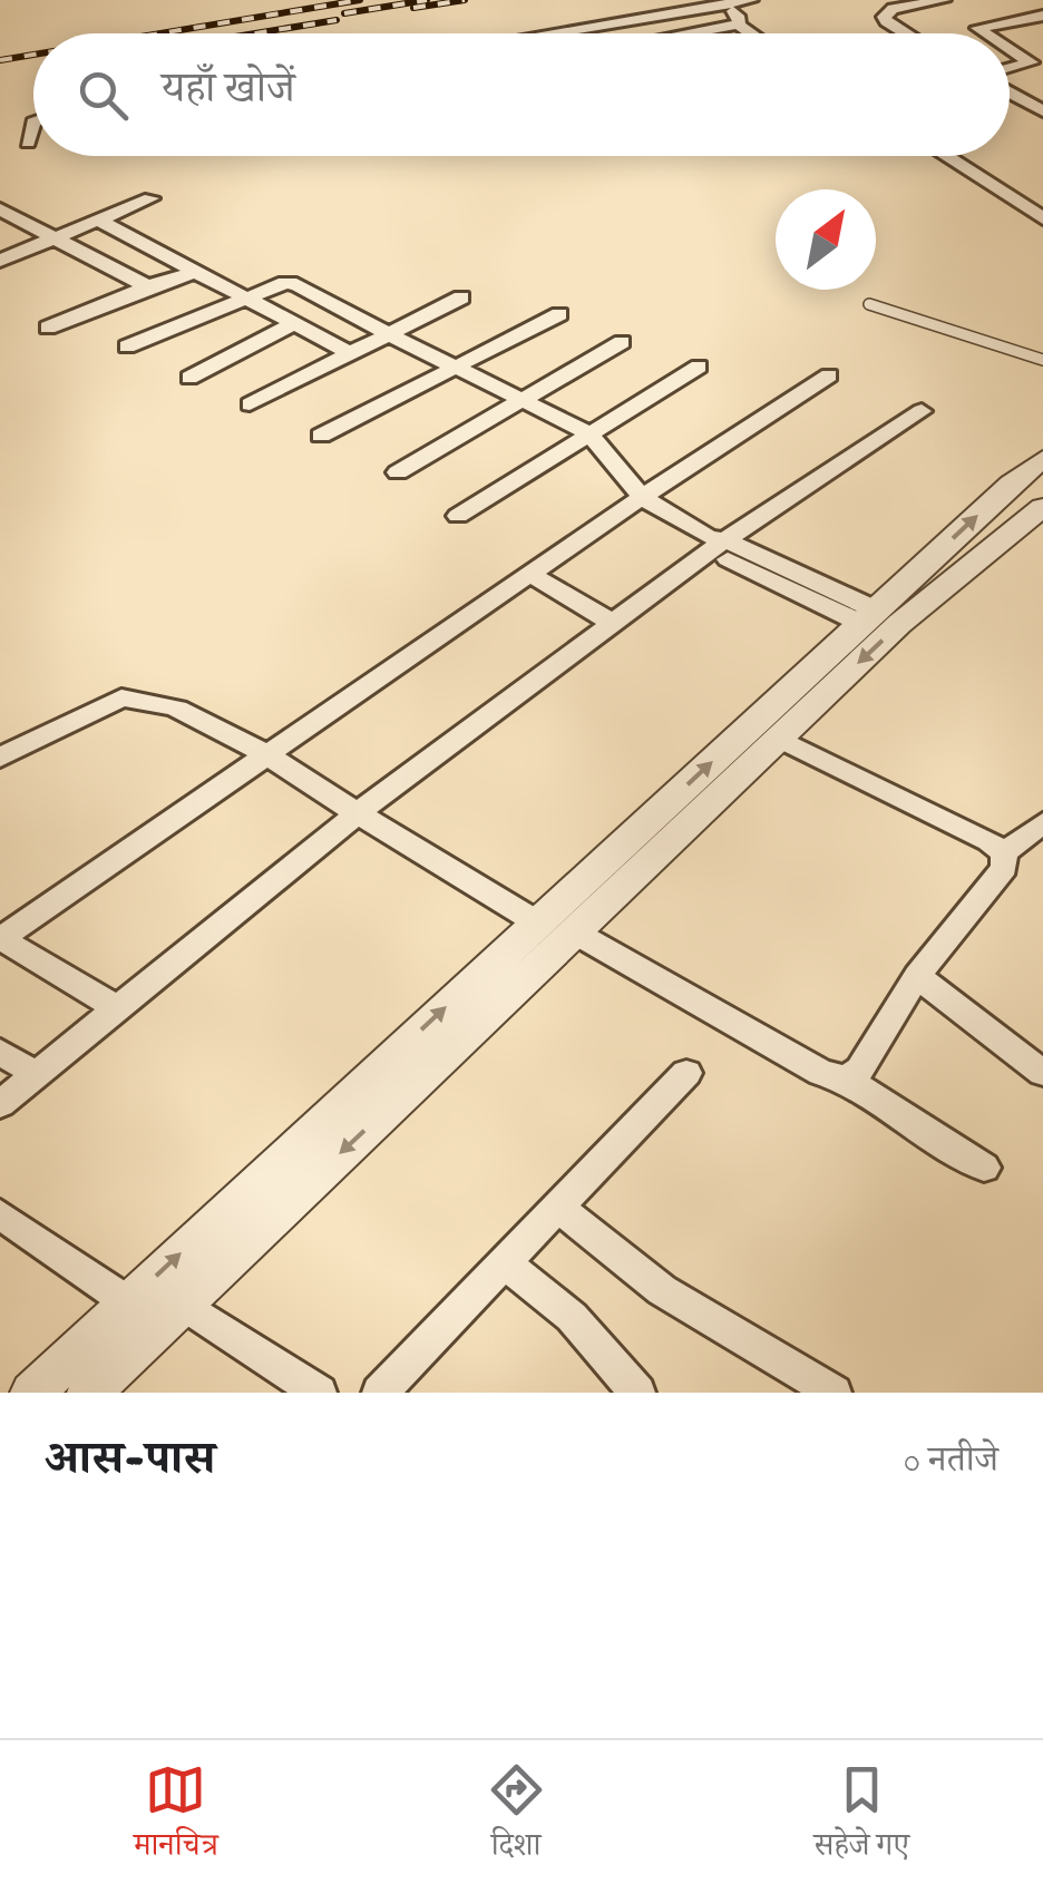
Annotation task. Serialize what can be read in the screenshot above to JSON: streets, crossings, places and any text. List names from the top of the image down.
{
  "north": "top right",
  "page": {
    "search": "यहाँ खोजें",
    "heading": ["आस-पास", "0 नतीजे"],
    "nav": ["मानचित्र", "दिशा", "सहेजे गए"]
  }
}
